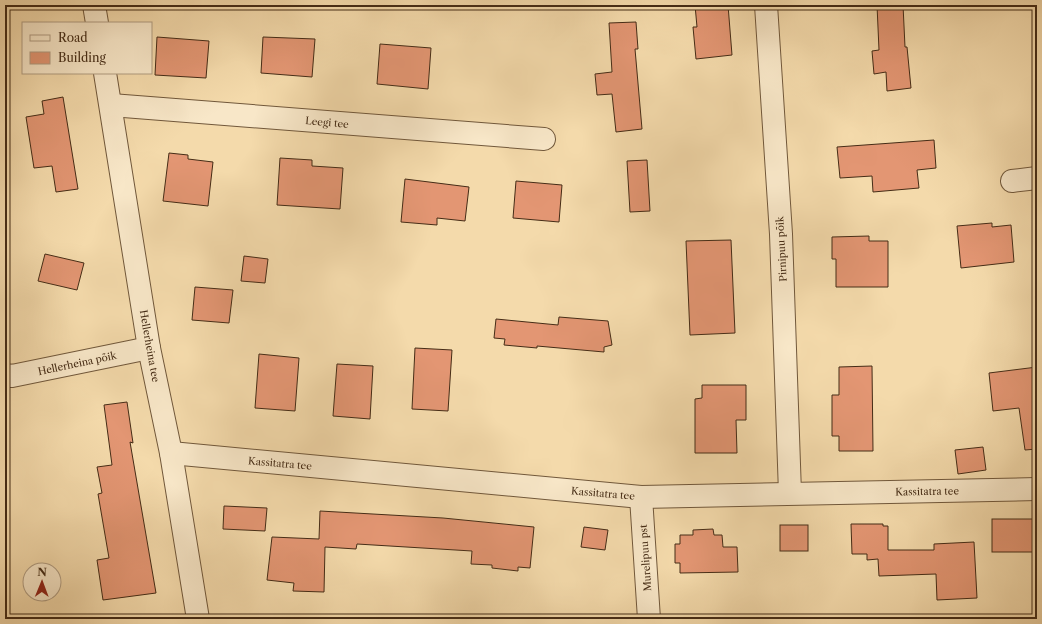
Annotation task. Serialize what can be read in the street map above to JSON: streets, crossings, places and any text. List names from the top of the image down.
{
  "streets": {
    "street": [
      "Leegi tee",
      "Pirnipuu põik",
      "Hellerheina tee",
      "Hellerheina põik",
      "Kassitatra tee",
      "Murelipuu pst"
    ]
  },
  "crossings": [
    ["Leegi tee", "Hellerheina tee"],
    ["Pirnipuu põik", "Kassitatra tee"],
    ["Hellerheina tee", "Hellerheina põik"],
    ["Hellerheina tee", "Kassitatra tee"],
    ["Kassitatra tee", "Murelipuu pst"]
  ],
  "legend": ["Road", "Building"],
  "north": "top"
}
